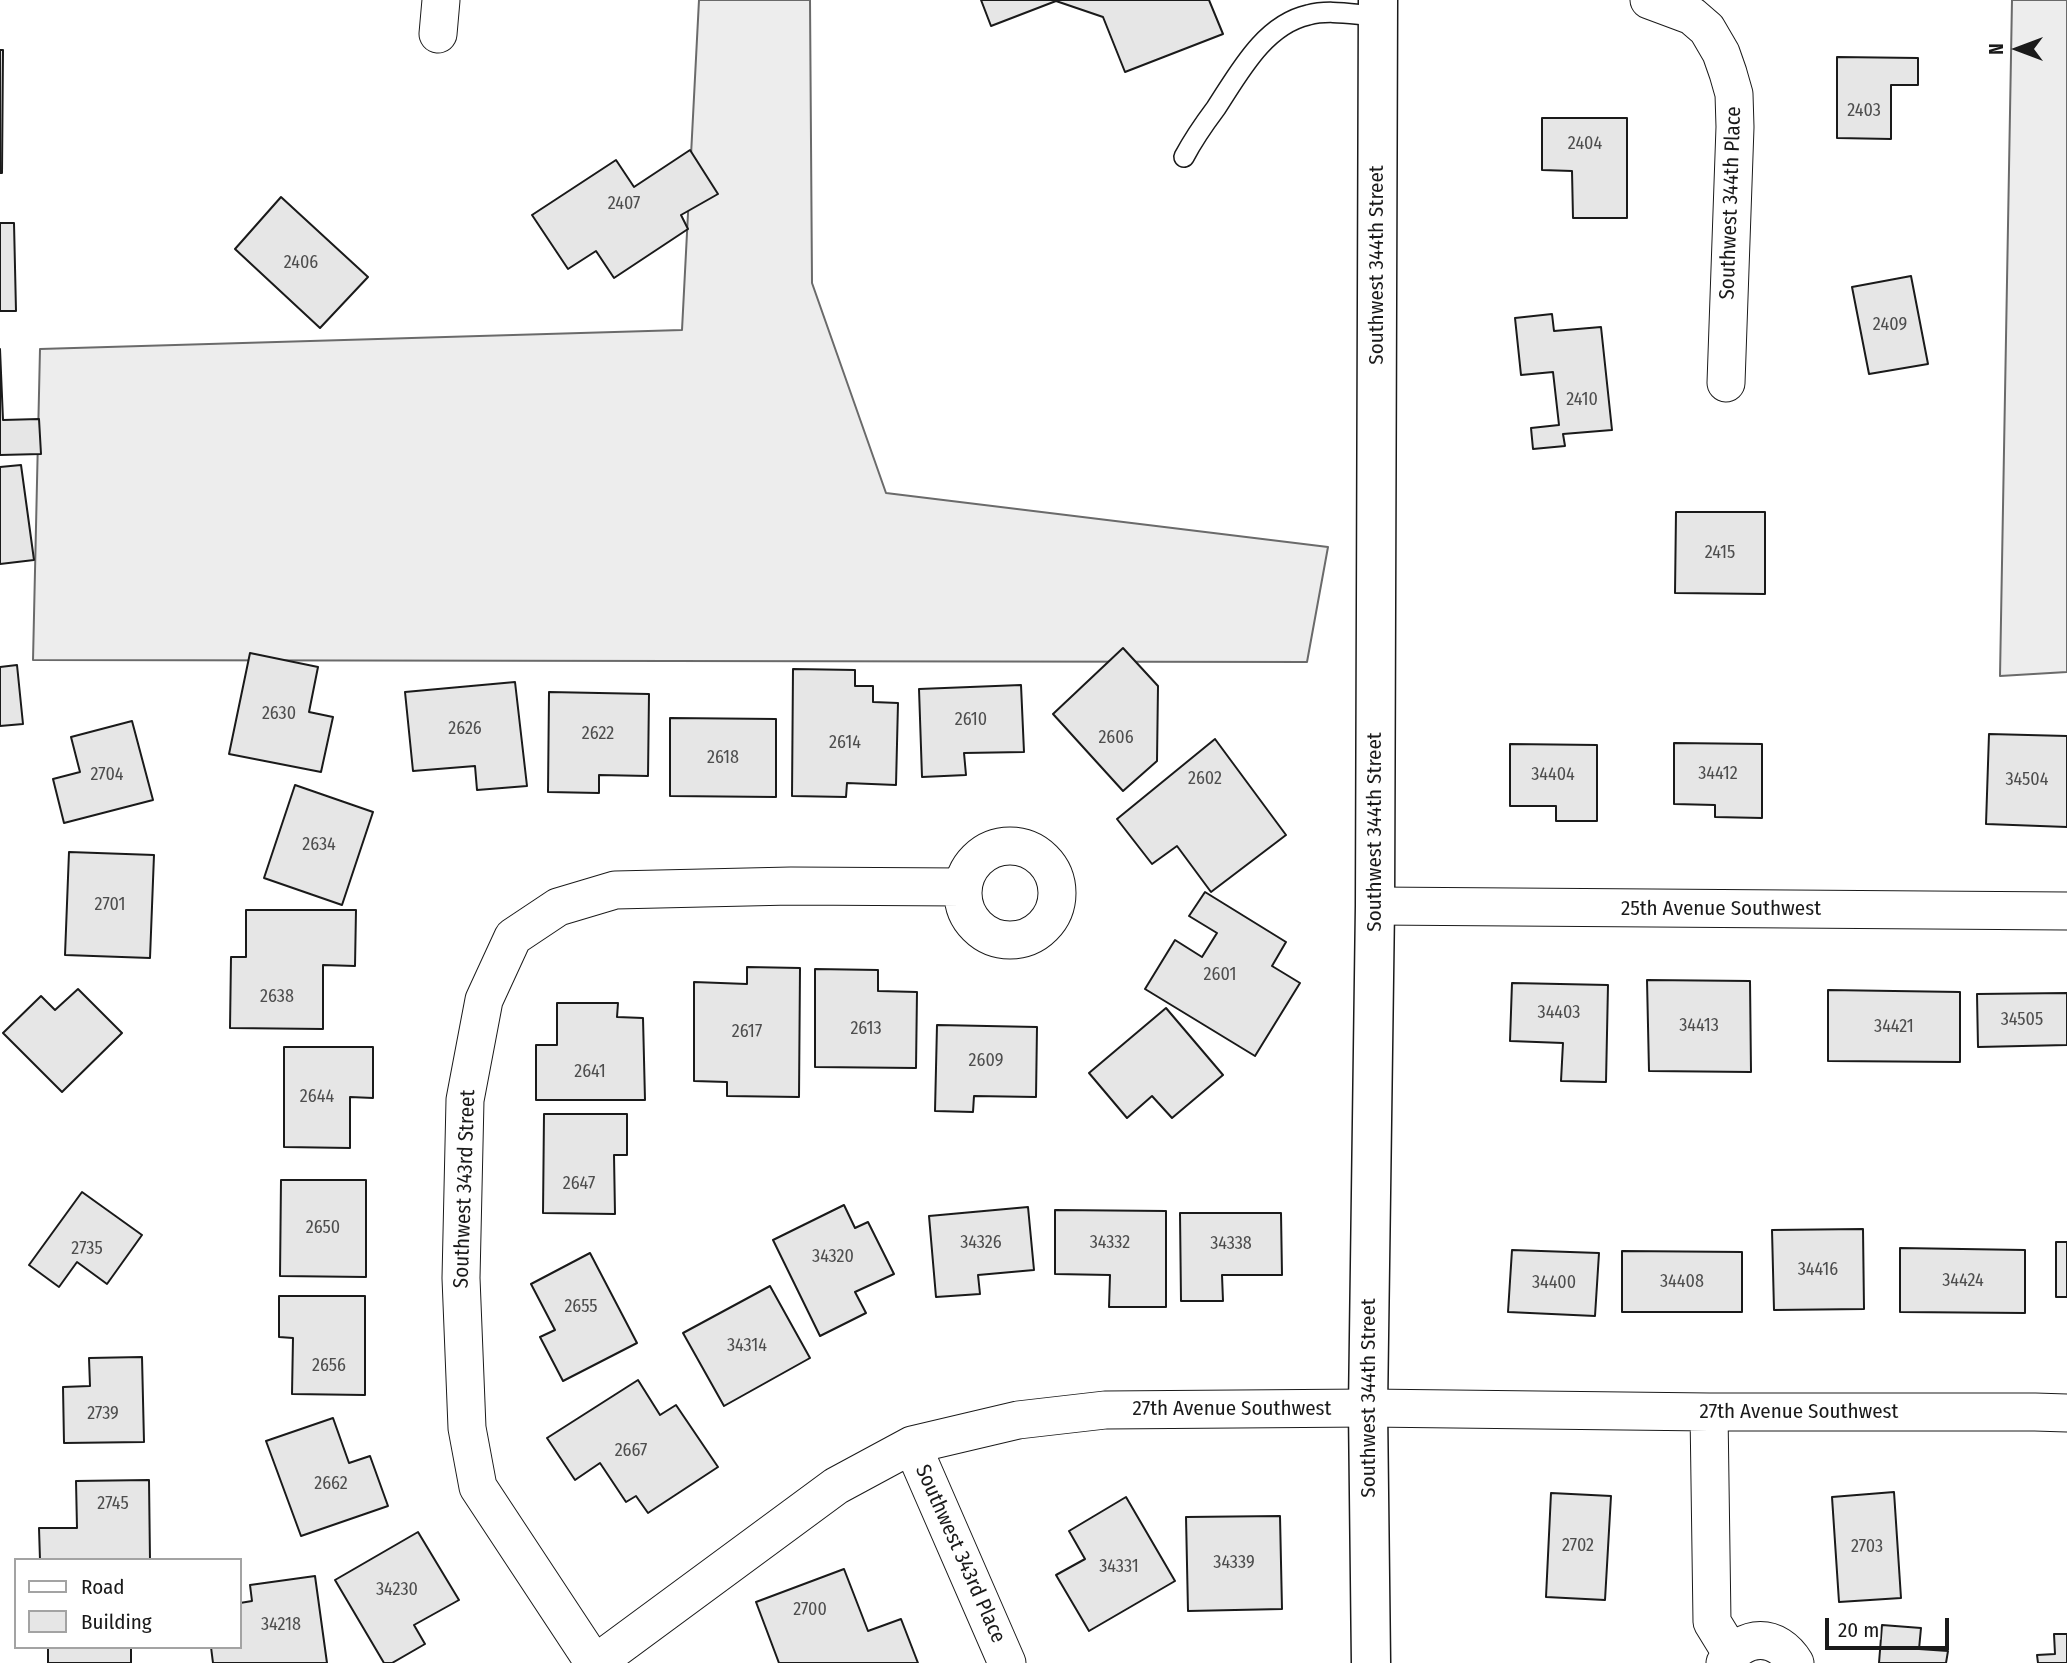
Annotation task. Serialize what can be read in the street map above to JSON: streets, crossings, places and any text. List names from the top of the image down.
{
  "streets": {
    "street": [
      "Southwest 344th Place",
      "Southwest 344th Street",
      "25th Avenue Southwest",
      "Southwest 343rd Street",
      "27th Avenue Southwest",
      "Southwest 343rd Place"
    ]
  },
  "crossings": [
    ["Southwest 344th Street", "25th Avenue Southwest"],
    ["Southwest 344th Street", "27th Avenue Southwest"],
    ["Southwest 343rd Street", "27th Avenue Southwest"],
    ["27th Avenue Southwest", "Southwest 343rd Place"]
  ],
  "house_numbers": [
    "2403",
    "2404",
    "2407",
    "2406",
    "2409",
    "2410",
    "2415",
    "2630",
    "2610",
    "2626",
    "2622",
    "2606",
    "2614",
    "2618",
    "34412",
    "2704",
    "34404",
    "2602",
    "34504",
    "2634",
    "2701",
    "2601",
    "2638",
    "34403",
    "34505",
    "34413",
    "34421",
    "2613",
    "2617",
    "2609",
    "2641",
    "2644",
    "2647",
    "2650",
    "34326",
    "34332",
    "34338",
    "2735",
    "34320",
    "34416",
    "34424",
    "34408",
    "34400",
    "2655",
    "34314",
    "2656",
    "2739",
    "2667",
    "2662",
    "2745",
    "2702",
    "2703",
    "34339",
    "34331",
    "34230",
    "2700",
    "34218"
  ],
  "legend": ["Road", "Building"],
  "scale_bar": "20 m",
  "north": "left"
}
